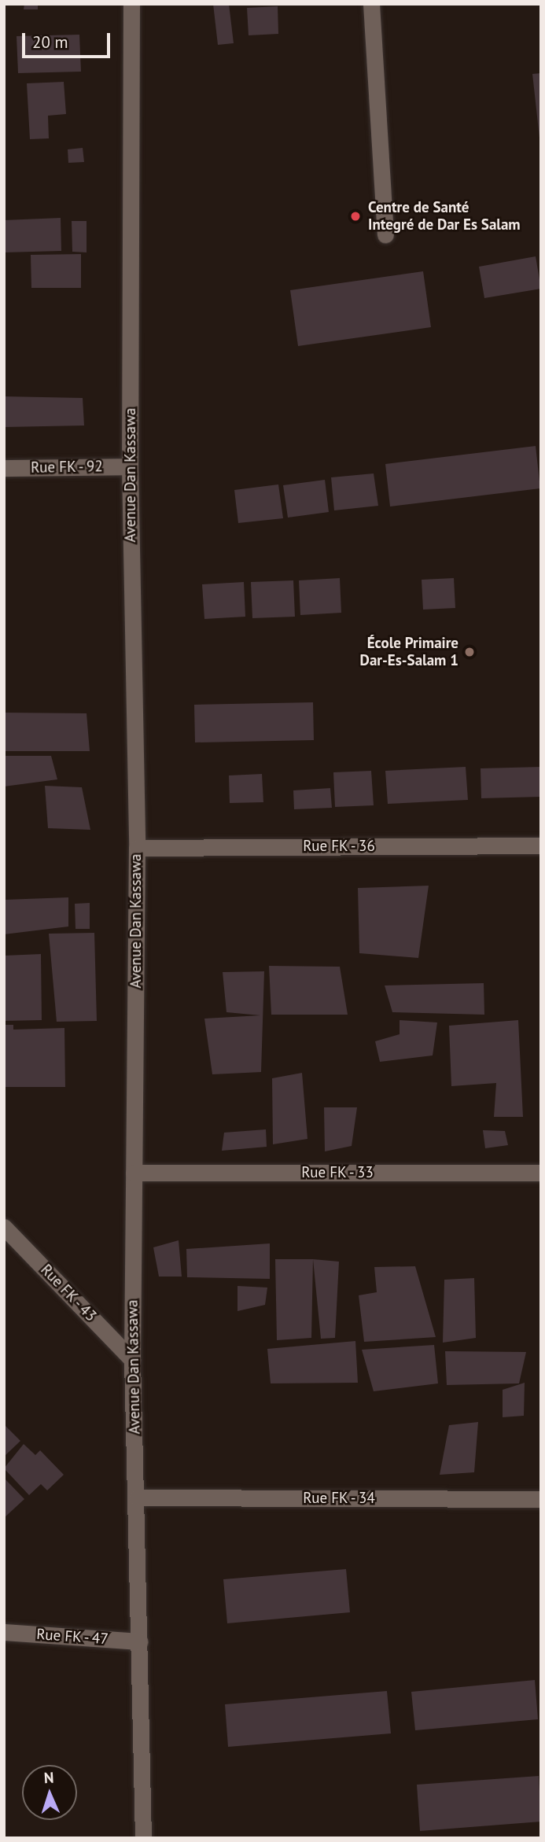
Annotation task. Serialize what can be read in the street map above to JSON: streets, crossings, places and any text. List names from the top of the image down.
{
  "streets": {
    "street": [
      "Rue FK - 92",
      "Avenue Dan Kassawa",
      "Rue FK - 36",
      "Rue FK - 33",
      "Rue FK - 43",
      "Rue FK - 34",
      "Rue FK - 47"
    ]
  },
  "crossings": [
    ["Rue FK - 92", "Avenue Dan Kassawa"],
    ["Avenue Dan Kassawa", "Rue FK - 36"],
    ["Avenue Dan Kassawa", "Rue FK - 33"],
    ["Avenue Dan Kassawa", "Rue FK - 43"],
    ["Avenue Dan Kassawa", "Rue FK - 34"],
    ["Avenue Dan Kassawa", "Rue FK - 47"]
  ],
  "places": ["Centre de Santé Integré de Dar Es Salam", "École Primaire Dar-Es-Salam 1"],
  "scale_bar": "20 m",
  "north": "top"
}
